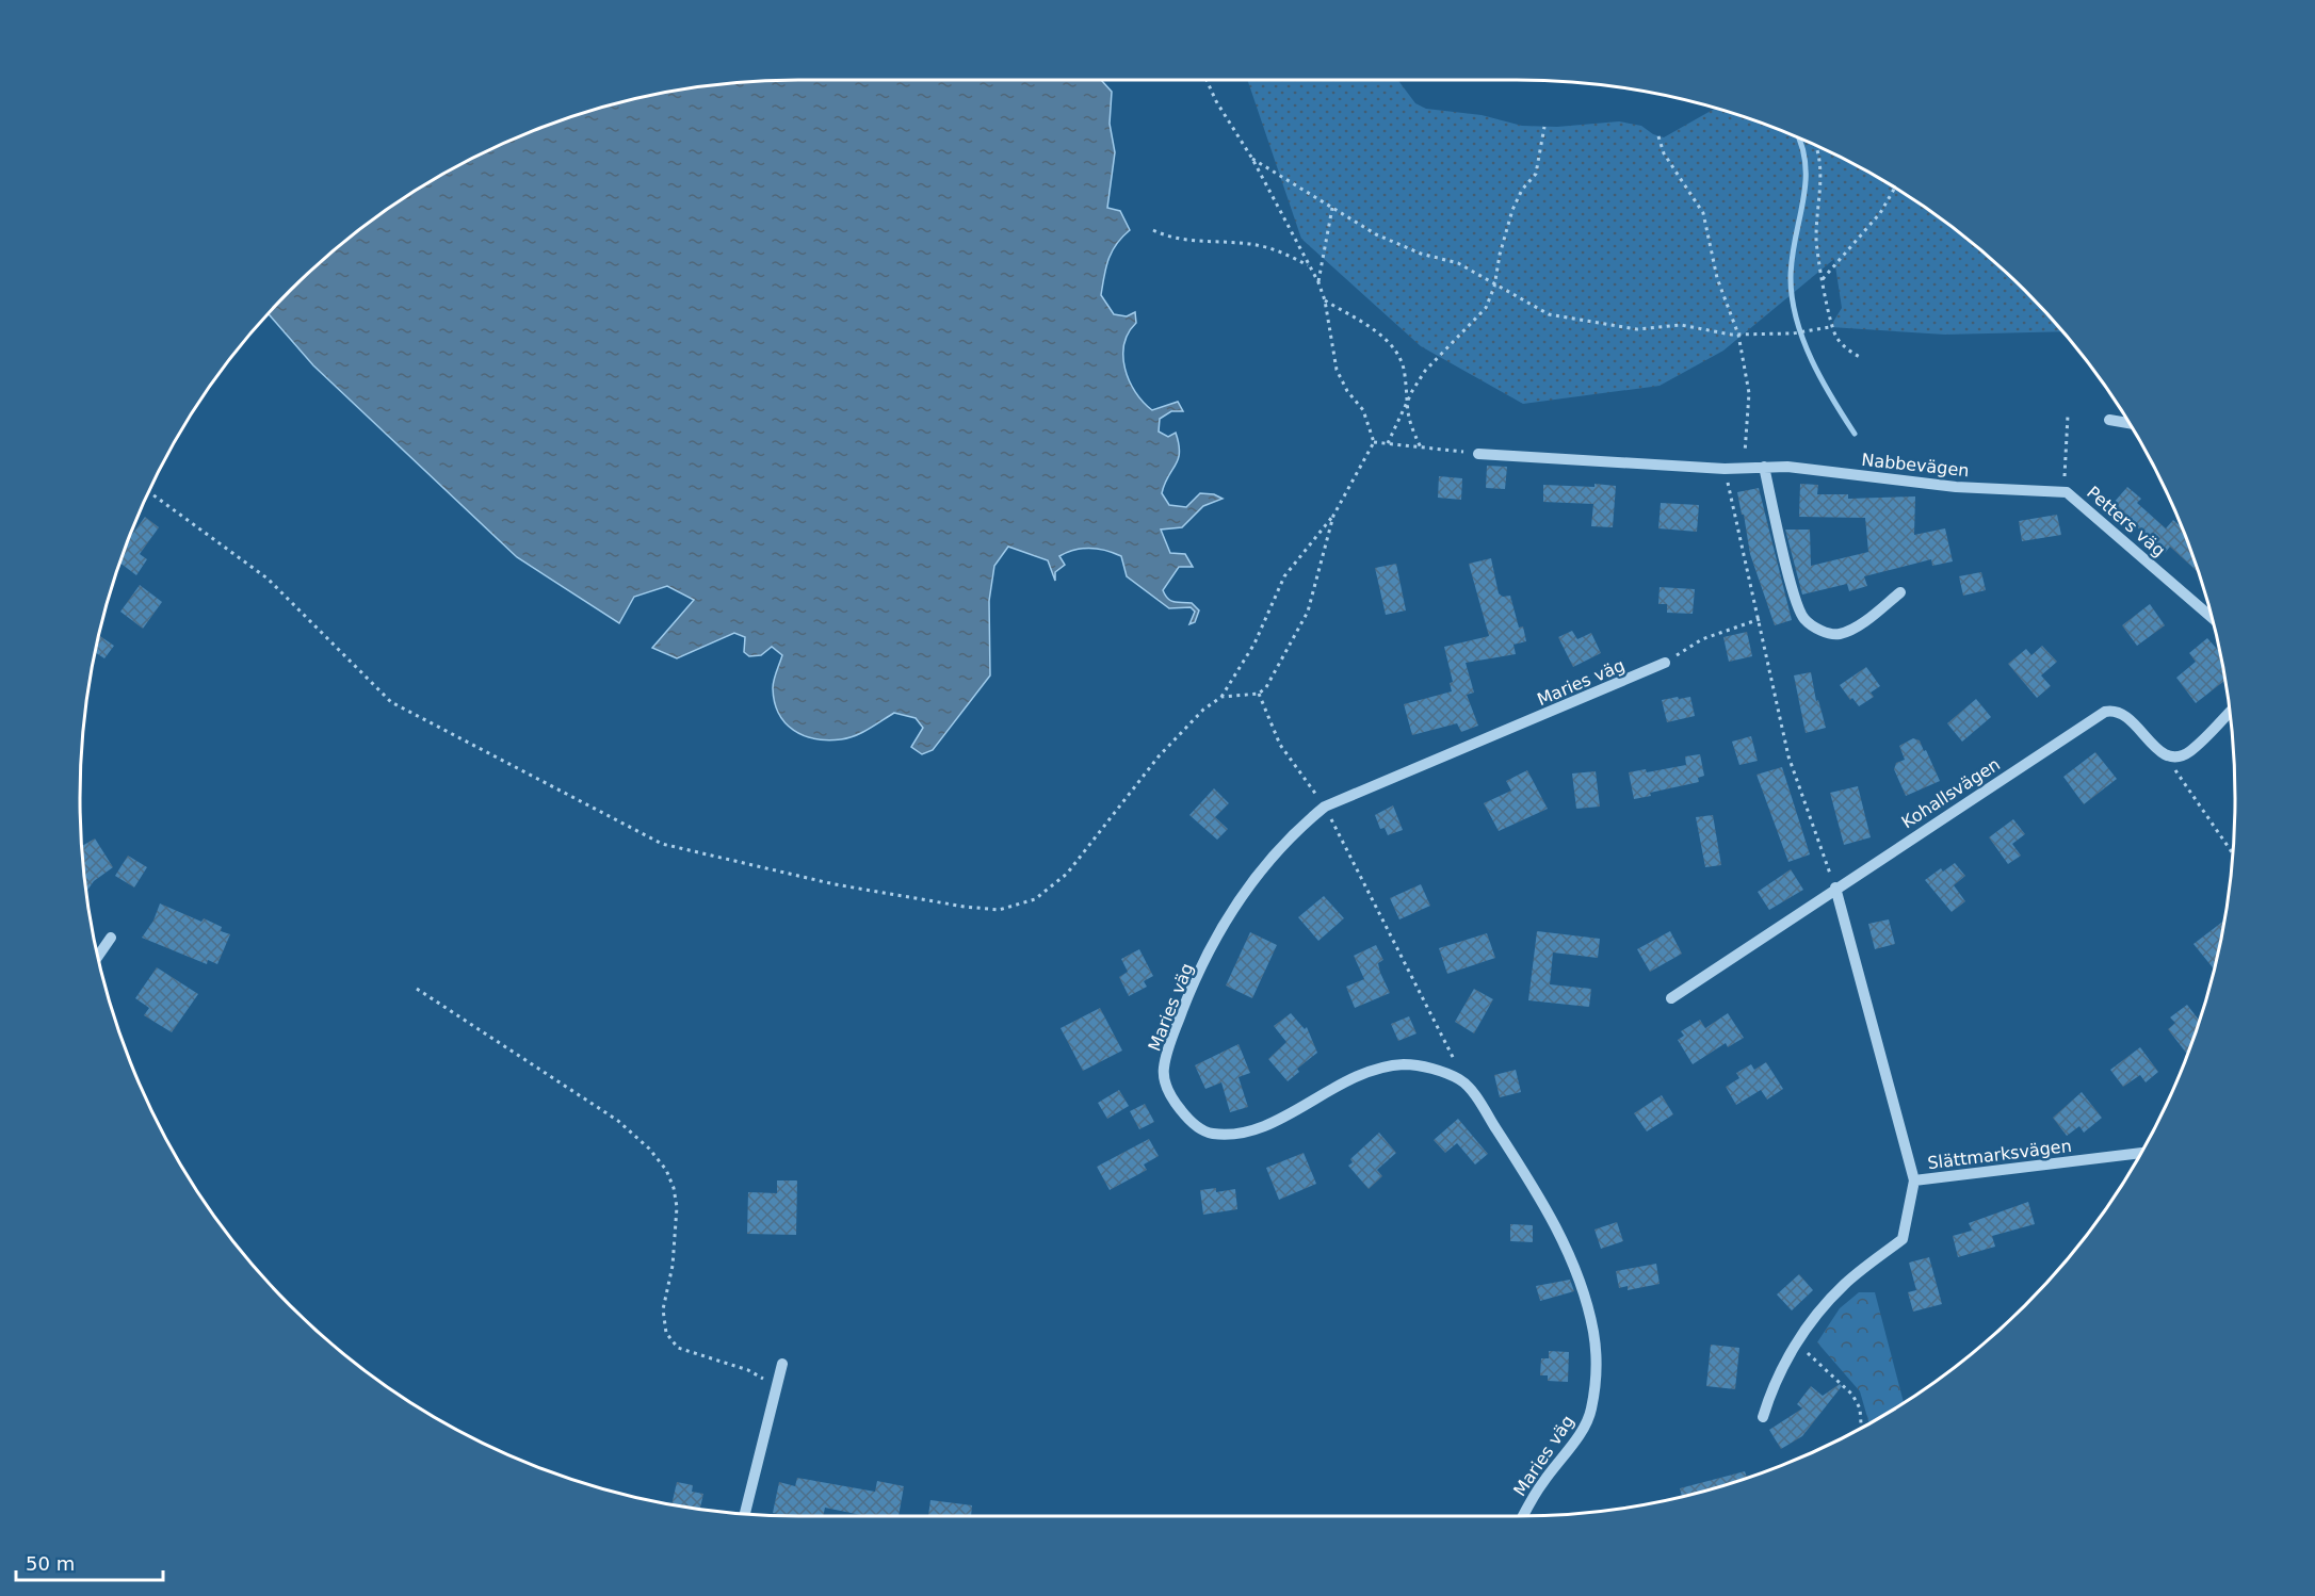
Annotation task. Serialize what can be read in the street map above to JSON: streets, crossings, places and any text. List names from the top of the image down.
{
  "streets": {
    "street": [
      "Nabbevägen",
      "Petters väg",
      "Maries väg",
      "Kohallsvägen",
      "Slättmarksvägen"
    ]
  },
  "crossings": [
    ["Nabbevägen", "Petters väg"]
  ],
  "scale_bar": "50 m"
}
